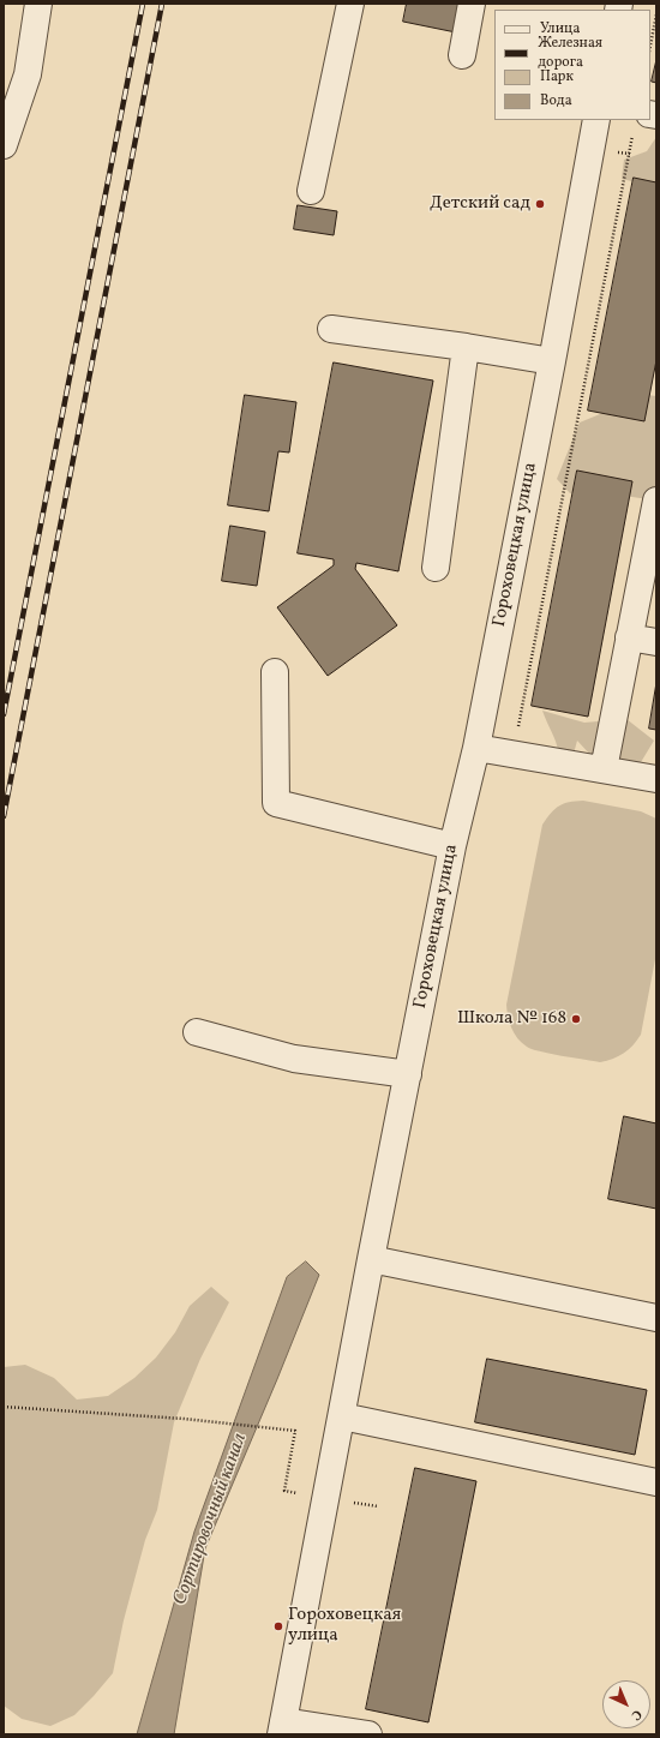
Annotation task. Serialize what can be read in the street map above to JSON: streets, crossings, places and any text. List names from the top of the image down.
{
  "streets": {
    "street": ["Гороховецкая улица"]
  },
  "water": ["Сортировочный канал"],
  "places": ["Детский сад", "Школа № 168", "Гороховецкая улица"],
  "legend": [
    "Улица",
    "Железная дорога",
    "Парк",
    "Вода"
  ],
  "north": "bottom right"
}
